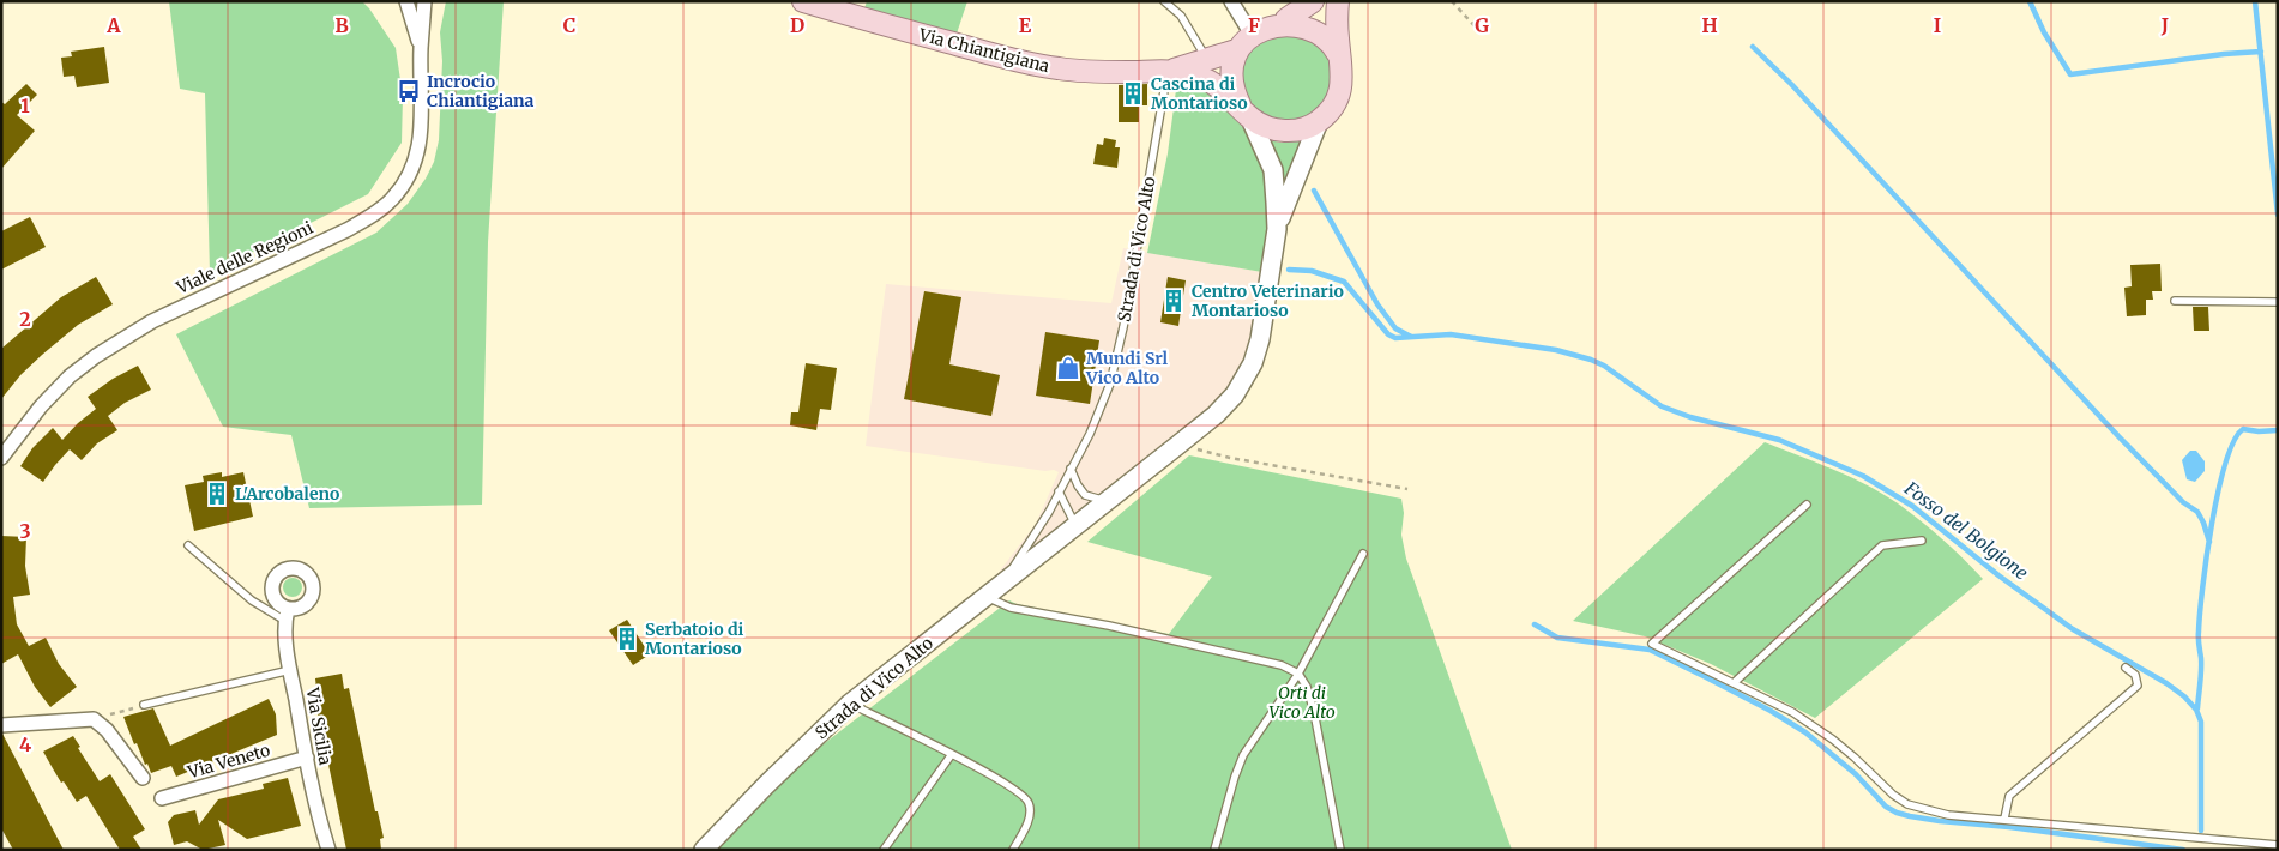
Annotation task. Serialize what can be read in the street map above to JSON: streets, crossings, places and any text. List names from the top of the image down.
{
  "streets": {
    "main road": ["Via Chiantigiana"],
    "street": [
      "Strada di Vico Alto",
      "Viale delle Regioni",
      "Via Sicilia",
      "Via Veneto"
    ]
  },
  "crossings": [
    ["Via Chiantigiana", "Strada di Vico Alto"],
    ["Via Sicilia", "Via Veneto"]
  ],
  "water": ["Fosso del Bolgione"],
  "parks": ["Orti di Vico Alto"],
  "places": {
    "bus stop": ["Incrocio Chiantigiana"],
    "building": [
      "Cascina di Montarioso",
      "Centro Veterinario Montarioso",
      "L'Arcobaleno",
      "Serbatoio di Montarioso"
    ],
    "shop": ["Mundi Srl Vico Alto"]
  },
  "grid": {
    "columns": [
      "A",
      "B",
      "C",
      "D",
      "E",
      "F",
      "G",
      "H",
      "I",
      "J"
    ],
    "rows": [
      "1",
      "2",
      "3",
      "4"
    ]
  }
}
